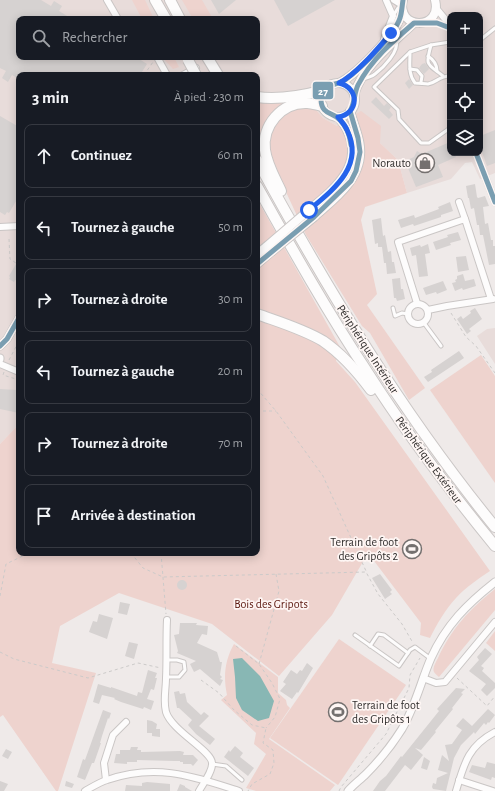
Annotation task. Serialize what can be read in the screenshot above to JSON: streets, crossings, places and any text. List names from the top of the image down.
{
  "streets": {
    "highway": ["Périphérique Intérieur", "Périphérique Extérieur"]
  },
  "parks": ["Bois des Gripots"],
  "places": {
    "shop": ["Norauto"],
    "sports": ["Terrain de foot des Gripôts 2", "Terrain de foot des Gripôts 1"]
  },
  "lines": ["transit line 27"],
  "page": {
    "map_buttons": ["+", "−"],
    "search": "Rechercher",
    "heading": ["3 min", "À pied · 230 m"],
    "list": [
      ["Continuez", "60 m"],
      ["Tournez à gauche", "50 m"],
      ["Tournez à droite", "30 m"],
      ["Tournez à gauche", "20 m"],
      ["Tournez à droite", "70 m"],
      "Arrivée à destination"
    ]
  }
}
